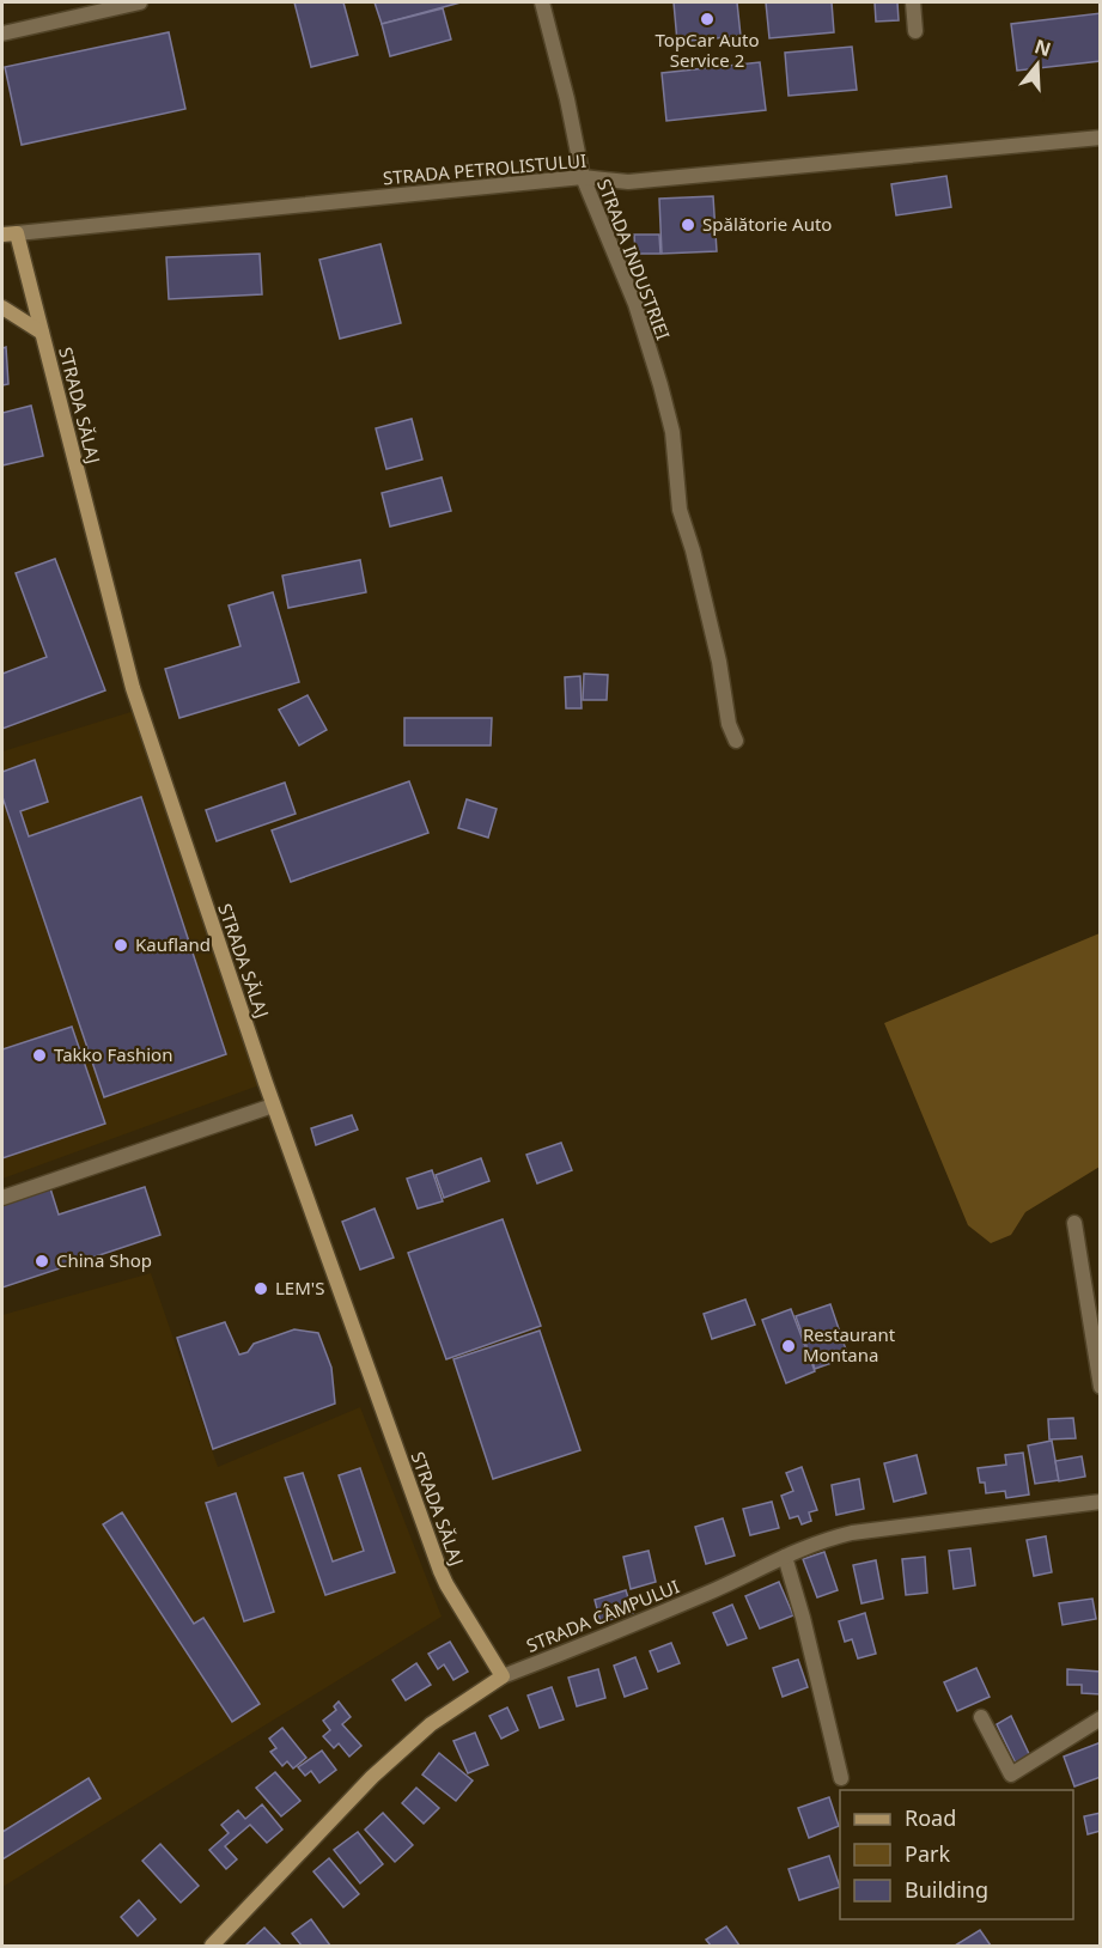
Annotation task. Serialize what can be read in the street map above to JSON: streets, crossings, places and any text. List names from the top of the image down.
{
  "streets": {
    "street": [
      "STRADA PETROLISTULUI",
      "STRADA INDUSTRIEI",
      "STRADA SĂLAJ",
      "STRADA CÂMPULUI"
    ]
  },
  "crossings": [
    ["STRADA PETROLISTULUI", "STRADA INDUSTRIEI"],
    ["STRADA PETROLISTULUI", "STRADA SĂLAJ"],
    ["STRADA SĂLAJ", "STRADA CÂMPULUI"]
  ],
  "places": [
    "TopCar Auto Service 2",
    "Spălătorie Auto",
    "Kaufland",
    "Takko Fashion",
    "China Shop",
    "LEM'S",
    "Restaurant Montana"
  ],
  "legend": ["Road", "Park", "Building"],
  "north": "top"
}
